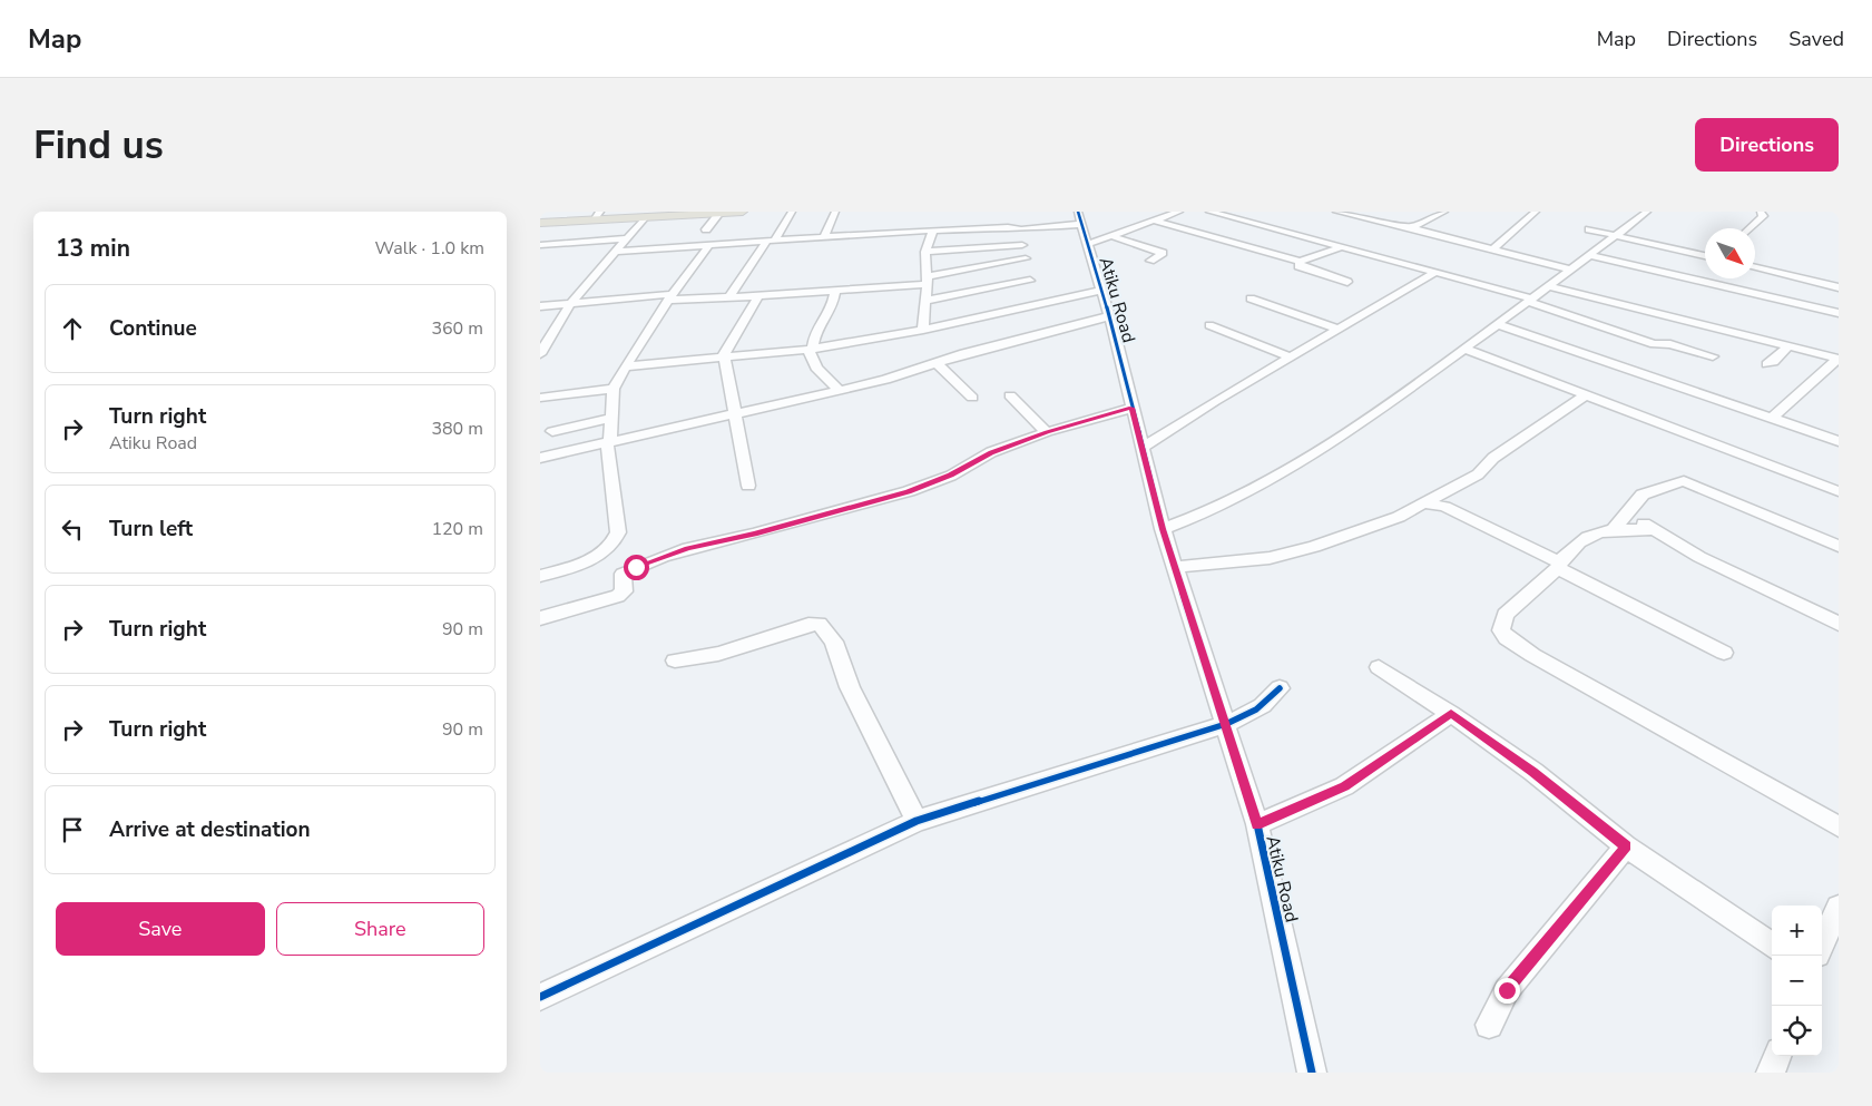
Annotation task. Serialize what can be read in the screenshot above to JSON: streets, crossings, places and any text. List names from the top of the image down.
{
  "streets": {
    "street": ["Atiku Road"]
  },
  "north": "bottom right",
  "page": {
    "header": "Map",
    "nav": ["Map", "Directions", "Saved"],
    "buttons": [
      "Directions",
      ["Save", "Share"]
    ],
    "title": "Find us",
    "heading": ["13 min", "Walk · 1.0 km"],
    "list": [
      ["Continue", "360 m"],
      ["Turn right", "Atiku Road", "380 m"],
      ["Turn left", "120 m"],
      ["Turn right", "90 m"],
      ["Turn right", "90 m"],
      "Arrive at destination"
    ],
    "map_buttons": ["+", "−"]
  }
}
